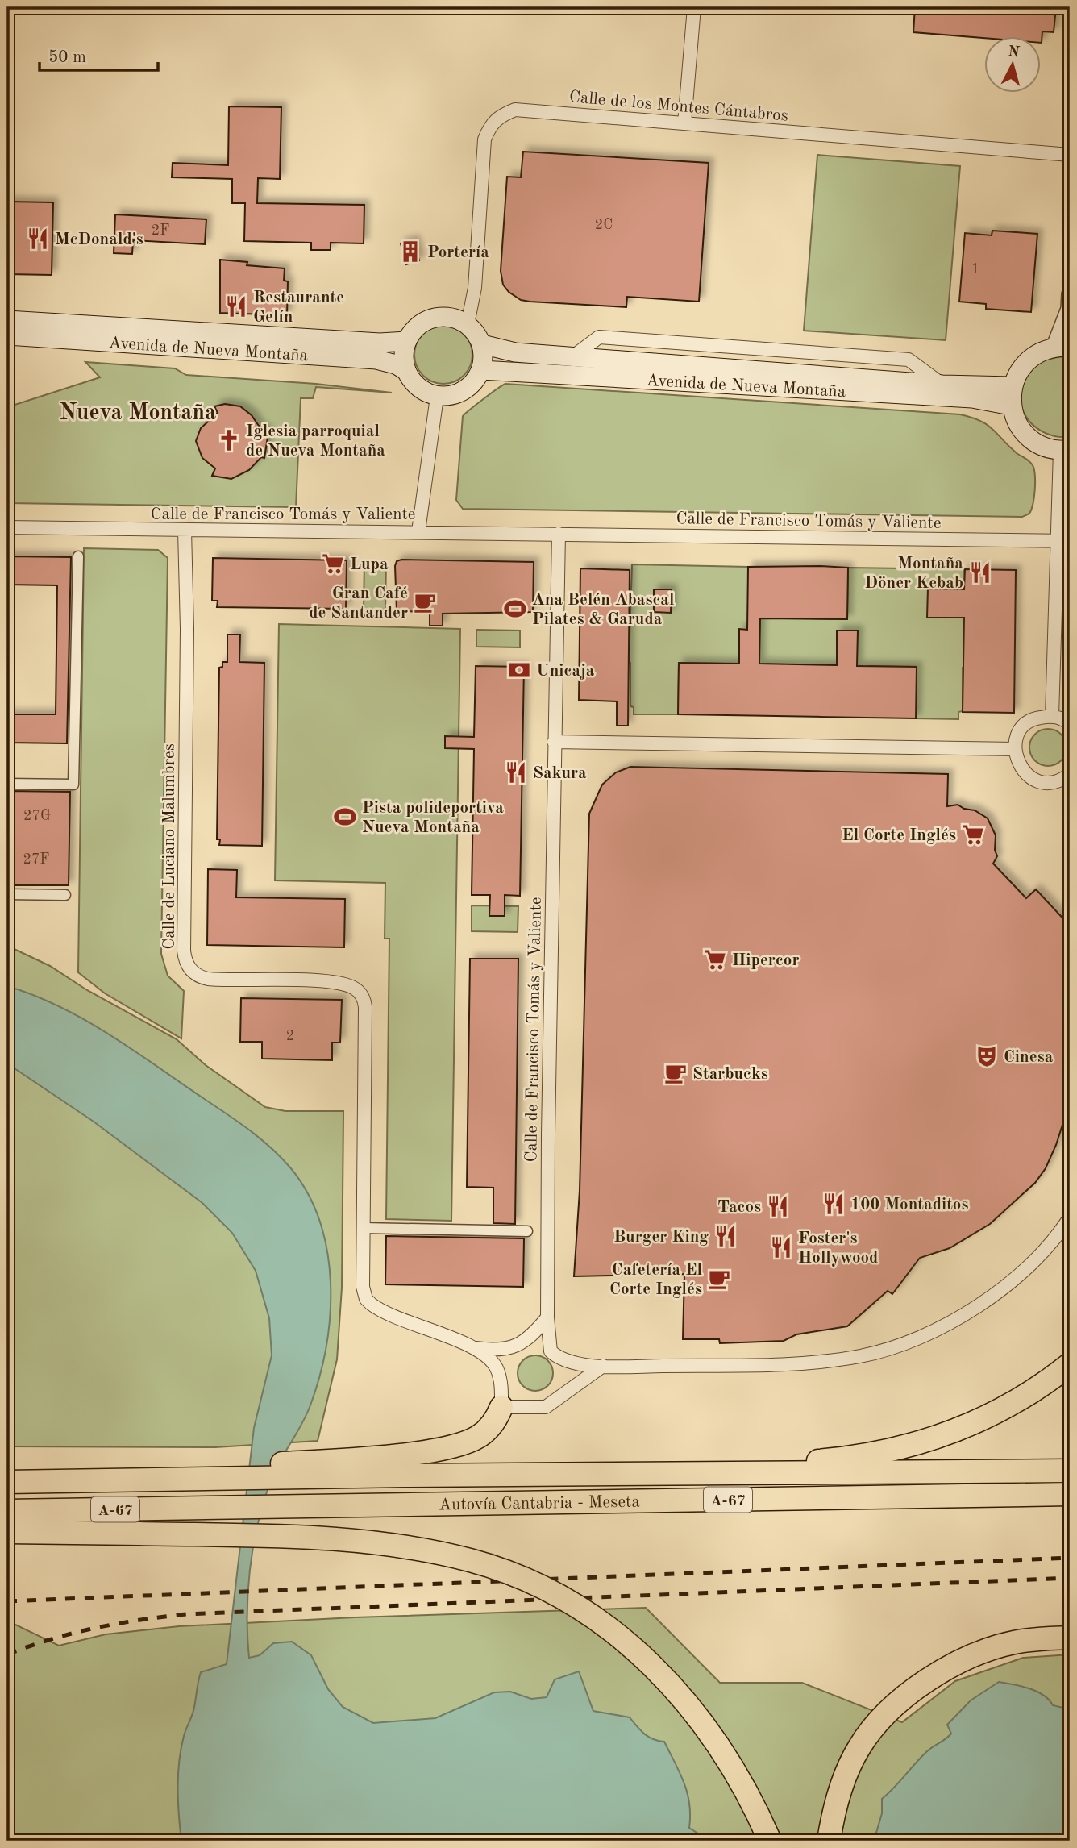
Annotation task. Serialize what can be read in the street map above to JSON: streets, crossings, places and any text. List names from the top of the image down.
{
  "streets": {
    "highway": ["A-67", "Autovía Cantabria - Meseta"],
    "main road": ["Avenida de Nueva Montaña"],
    "street": ["Calle de los Montes Cántabros", "Calle de Francisco Tomás y Valiente", "Calle de Luciano Malumbres"]
  },
  "crossings": [
    ["Calle de los Montes Cántabros", "Avenida de Nueva Montaña"],
    ["Calle de Francisco Tomás y Valiente", "Calle de Luciano Malumbres"],
    ["A-67", "Autovía Cantabria - Meseta"]
  ],
  "districts": ["Nueva Montaña"],
  "places": {
    "restaurant": [
      "McDonald's",
      "Restaurante Gelín",
      "Montaña Döner Kebab",
      "Sakura",
      "100 Montaditos",
      "Tacos",
      "Burger King",
      "Foster's Hollywood"
    ],
    "building": ["Portería"],
    "church": ["Iglesia parroquial de Nueva Montaña"],
    "supermarket": ["Lupa", "El Corte Inglés", "Hipercor"],
    "cafe": ["Gran Café de Santander", "Starbucks", "Cafetería El Corte Inglés"],
    "sports": ["Ana Belén Abascal Pilates & Garuda", "Pista polideportiva Nueva Montaña"],
    "bank": ["Unicaja"],
    "theatre": ["Cinesa"]
  },
  "house_numbers": [
    "2C",
    "2F",
    "1",
    "27G",
    "27F",
    "2"
  ],
  "scale_bar": "50 m",
  "north": "top"
}
